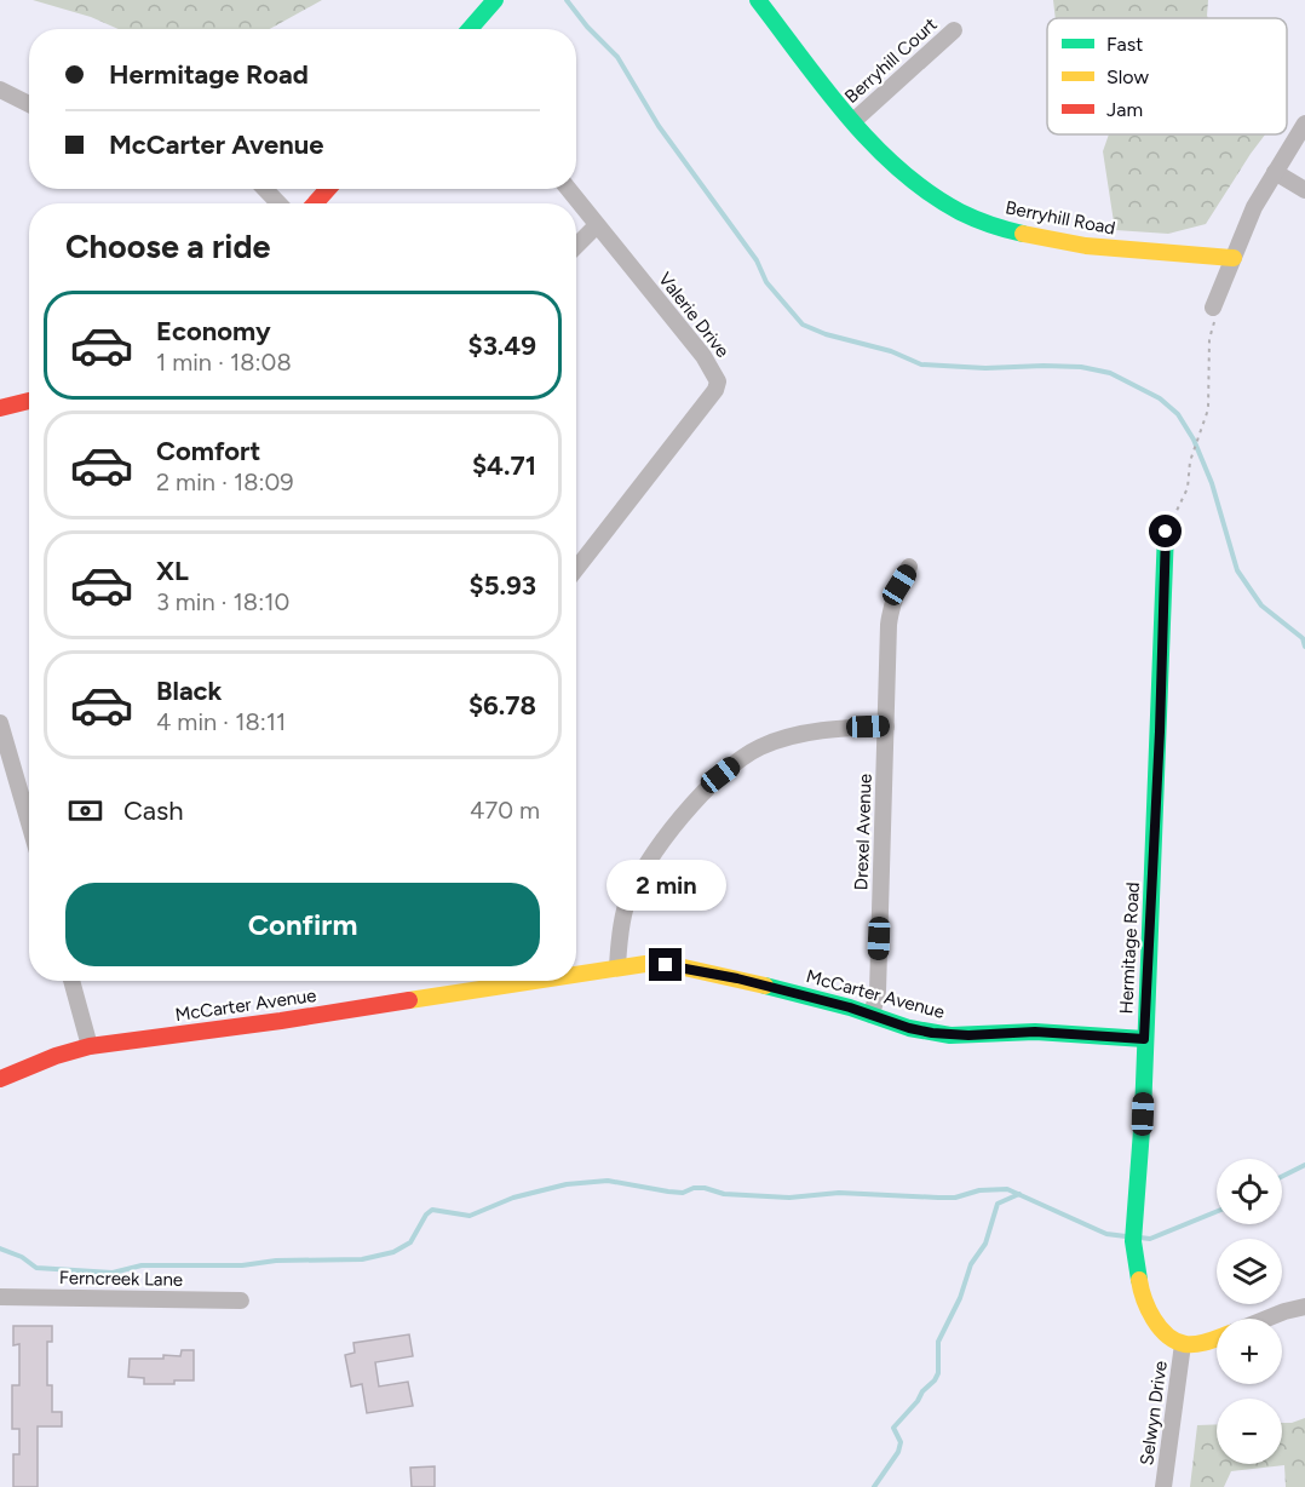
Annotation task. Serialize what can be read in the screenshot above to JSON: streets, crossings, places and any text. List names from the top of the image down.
{
  "streets": {
    "street": [
      "Berryhill Court",
      "Berryhill Road",
      "Valerie Drive",
      "Drexel Avenue",
      "Hermitage Road",
      "McCarter Avenue",
      "Ferncreek Lane",
      "Selwyn Drive"
    ]
  },
  "crossings": [
    ["Berryhill Court", "Berryhill Road"],
    ["Drexel Avenue", "McCarter Avenue"],
    ["Hermitage Road", "McCarter Avenue"],
    ["Hermitage Road", "Selwyn Drive"]
  ],
  "legend": ["Fast", "Slow", "Jam"],
  "page": {
    "banner": ["Hermitage Road", "McCarter Avenue"],
    "heading": "Choose a ride",
    "list": [
      {
        "name": "Economy",
        "note": "1 min · 18:08",
        "value": "$3.49"
      },
      {
        "name": "Comfort",
        "note": "2 min · 18:09",
        "value": "$4.71"
      },
      {
        "name": "XL",
        "note": "3 min · 18:10",
        "value": "$5.93"
      },
      {
        "name": "Black",
        "note": "4 min · 18:11",
        "value": "$6.78"
      }
    ],
    "pay": ["Cash", "470 m"],
    "bubble": "2 min",
    "buttons": "Confirm",
    "map_buttons": ["+", "−"]
  }
}
